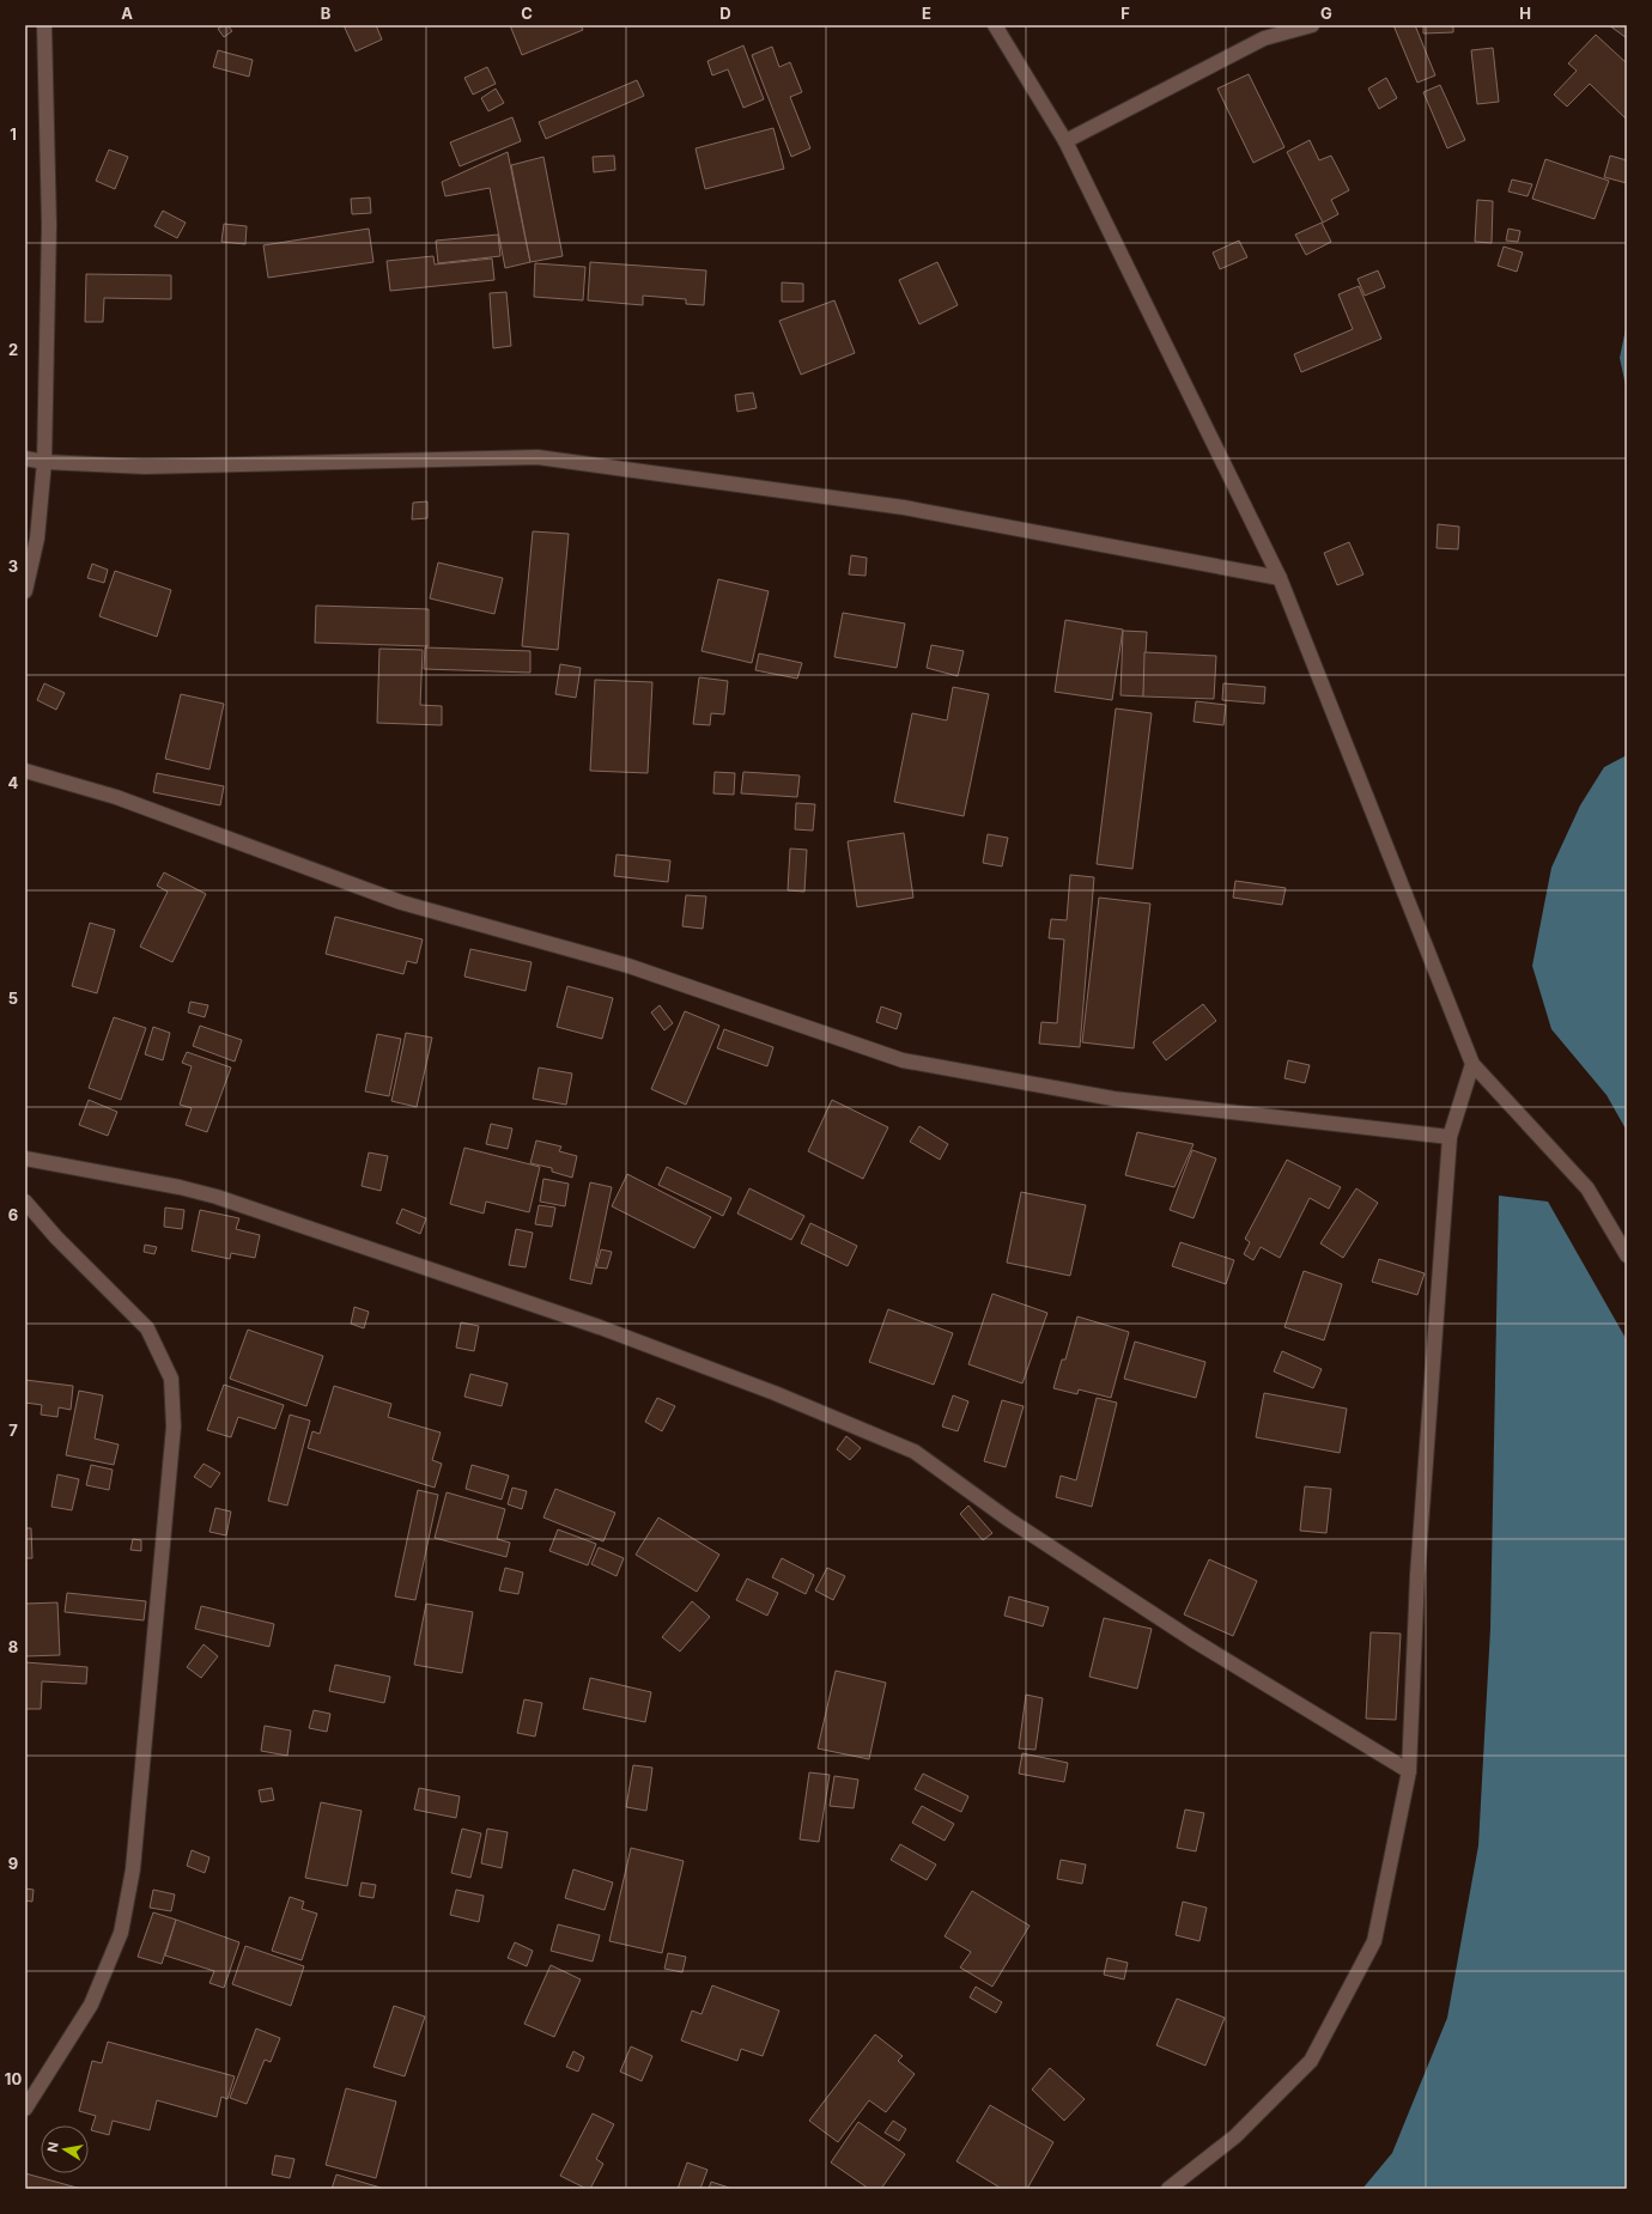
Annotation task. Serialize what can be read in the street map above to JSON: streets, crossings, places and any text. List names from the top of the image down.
{
  "north": "left",
  "grid": {
    "columns": [
      "A",
      "B",
      "C",
      "D",
      "E",
      "F",
      "G",
      "H"
    ],
    "rows": [
      "1",
      "2",
      "3",
      "4",
      "5",
      "6",
      "7",
      "8",
      "9",
      "10"
    ]
  }
}
